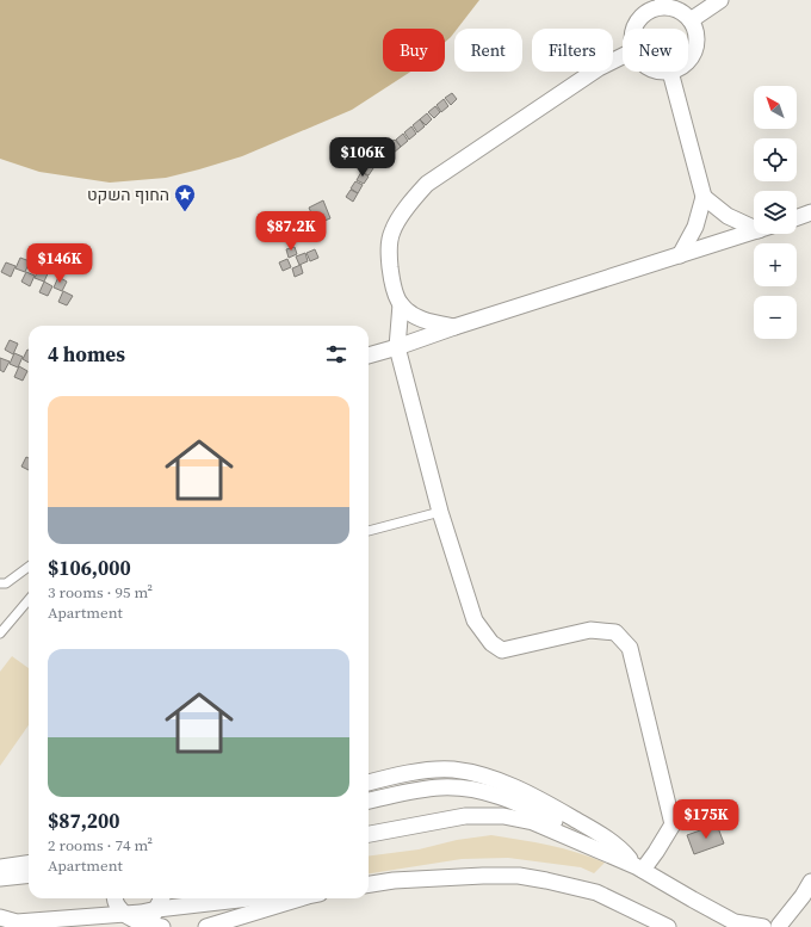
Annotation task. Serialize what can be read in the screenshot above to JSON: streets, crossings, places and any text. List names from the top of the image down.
{
  "places": {
    "place": ["החוף השקט"]
  },
  "north": "top left",
  "page": {
    "chip": [
      "Buy",
      "Rent",
      "Filters",
      "New"
    ],
    "map_buttons": ["+", "−"],
    "price": [
      "$106K",
      "$87.2K",
      "$146K",
      "$175K"
    ],
    "heading": "4 homes",
    "list": [
      {
        "name": "$106,000",
        "note": "3 rooms · 95 m² · Apartment"
      },
      {
        "name": "$87,200",
        "note": "2 rooms · 74 m² · Apartment"
      }
    ]
  }
}
